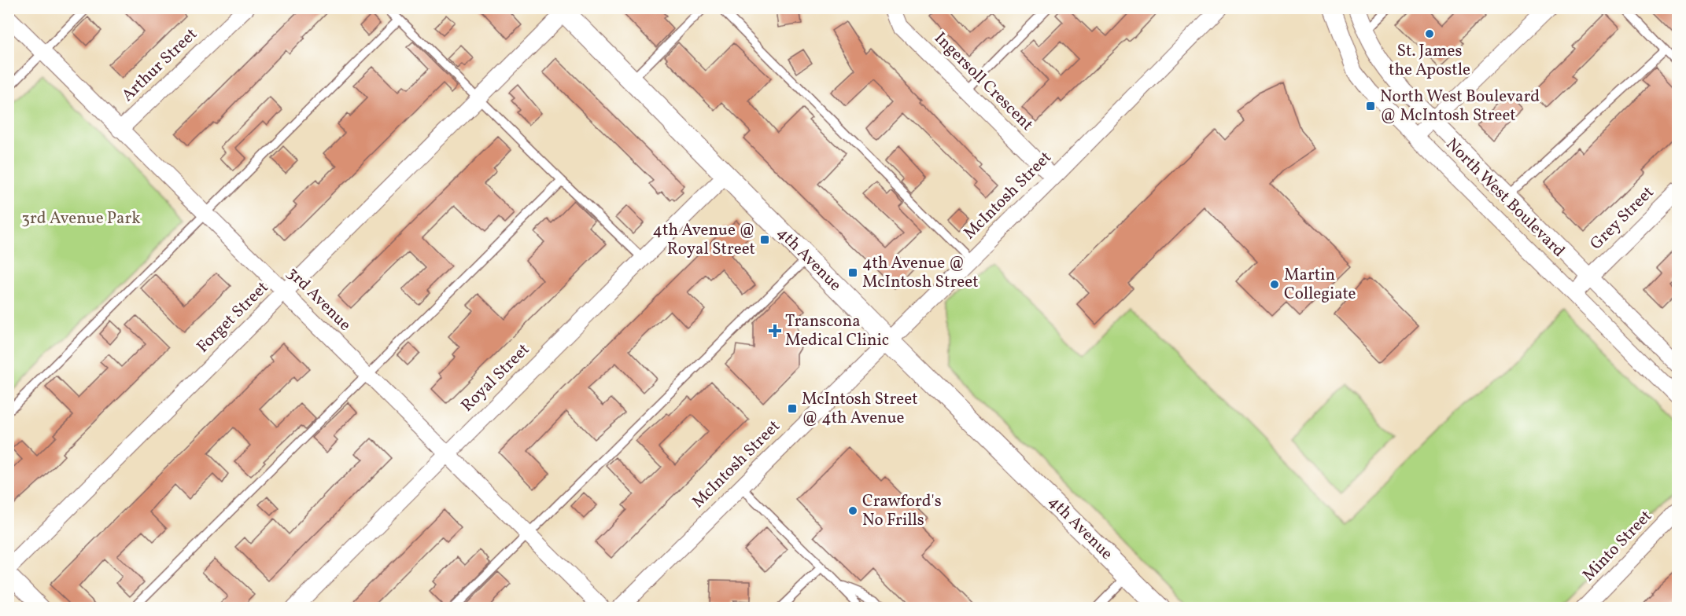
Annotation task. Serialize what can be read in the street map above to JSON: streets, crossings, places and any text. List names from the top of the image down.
{
  "streets": {
    "street": [
      "Arthur Street",
      "Ingersoll Crescent",
      "McIntosh Street",
      "North West Boulevard",
      "Grey Street",
      "4th Avenue",
      "3rd Avenue",
      "Forget Street",
      "Royal Street",
      "Minto Street"
    ]
  },
  "crossings": [
    ["Arthur Street", "3rd Avenue"],
    ["Ingersoll Crescent", "McIntosh Street"],
    ["McIntosh Street", "4th Avenue"],
    ["North West Boulevard", "Grey Street"],
    ["4th Avenue", "Forget Street"],
    ["4th Avenue", "Royal Street"],
    ["3rd Avenue", "Forget Street"],
    ["3rd Avenue", "Royal Street"]
  ],
  "parks": ["3rd Avenue Park"],
  "places": {
    "other": ["St. James the Apostle", "Martin Collegiate", "Crawford's No Frills"],
    "transit": [
      "North West Boulevard @ McIntosh Street",
      "4th Avenue @ Royal Street",
      "4th Avenue @ McIntosh Street",
      "McIntosh Street @ 4th Avenue"
    ],
    "health": ["Transcona Medical Clinic"]
  }
}
